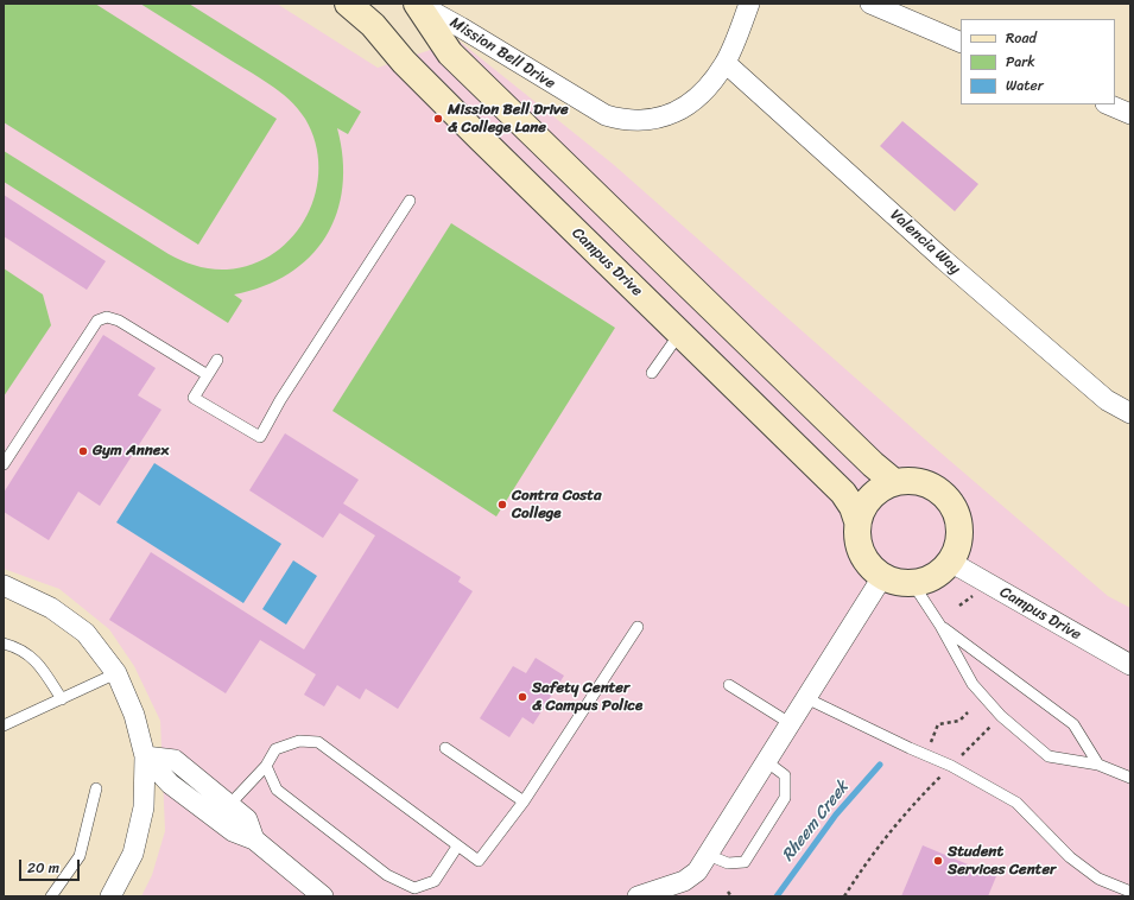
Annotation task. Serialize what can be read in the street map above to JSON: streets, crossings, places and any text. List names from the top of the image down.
{
  "streets": {
    "street": ["Mission Bell Drive", "Valencia Way", "Campus Drive"]
  },
  "crossings": [
    ["Mission Bell Drive", "Valencia Way"]
  ],
  "water": ["Rheem Creek"],
  "places": [
    "Mission Bell Drive & College Lane",
    "Gym Annex",
    "Contra Costa College",
    "Safety Center & Campus Police",
    "Student Services Center"
  ],
  "legend": ["Road", "Park", "Water"],
  "scale_bar": "20 m"
}
